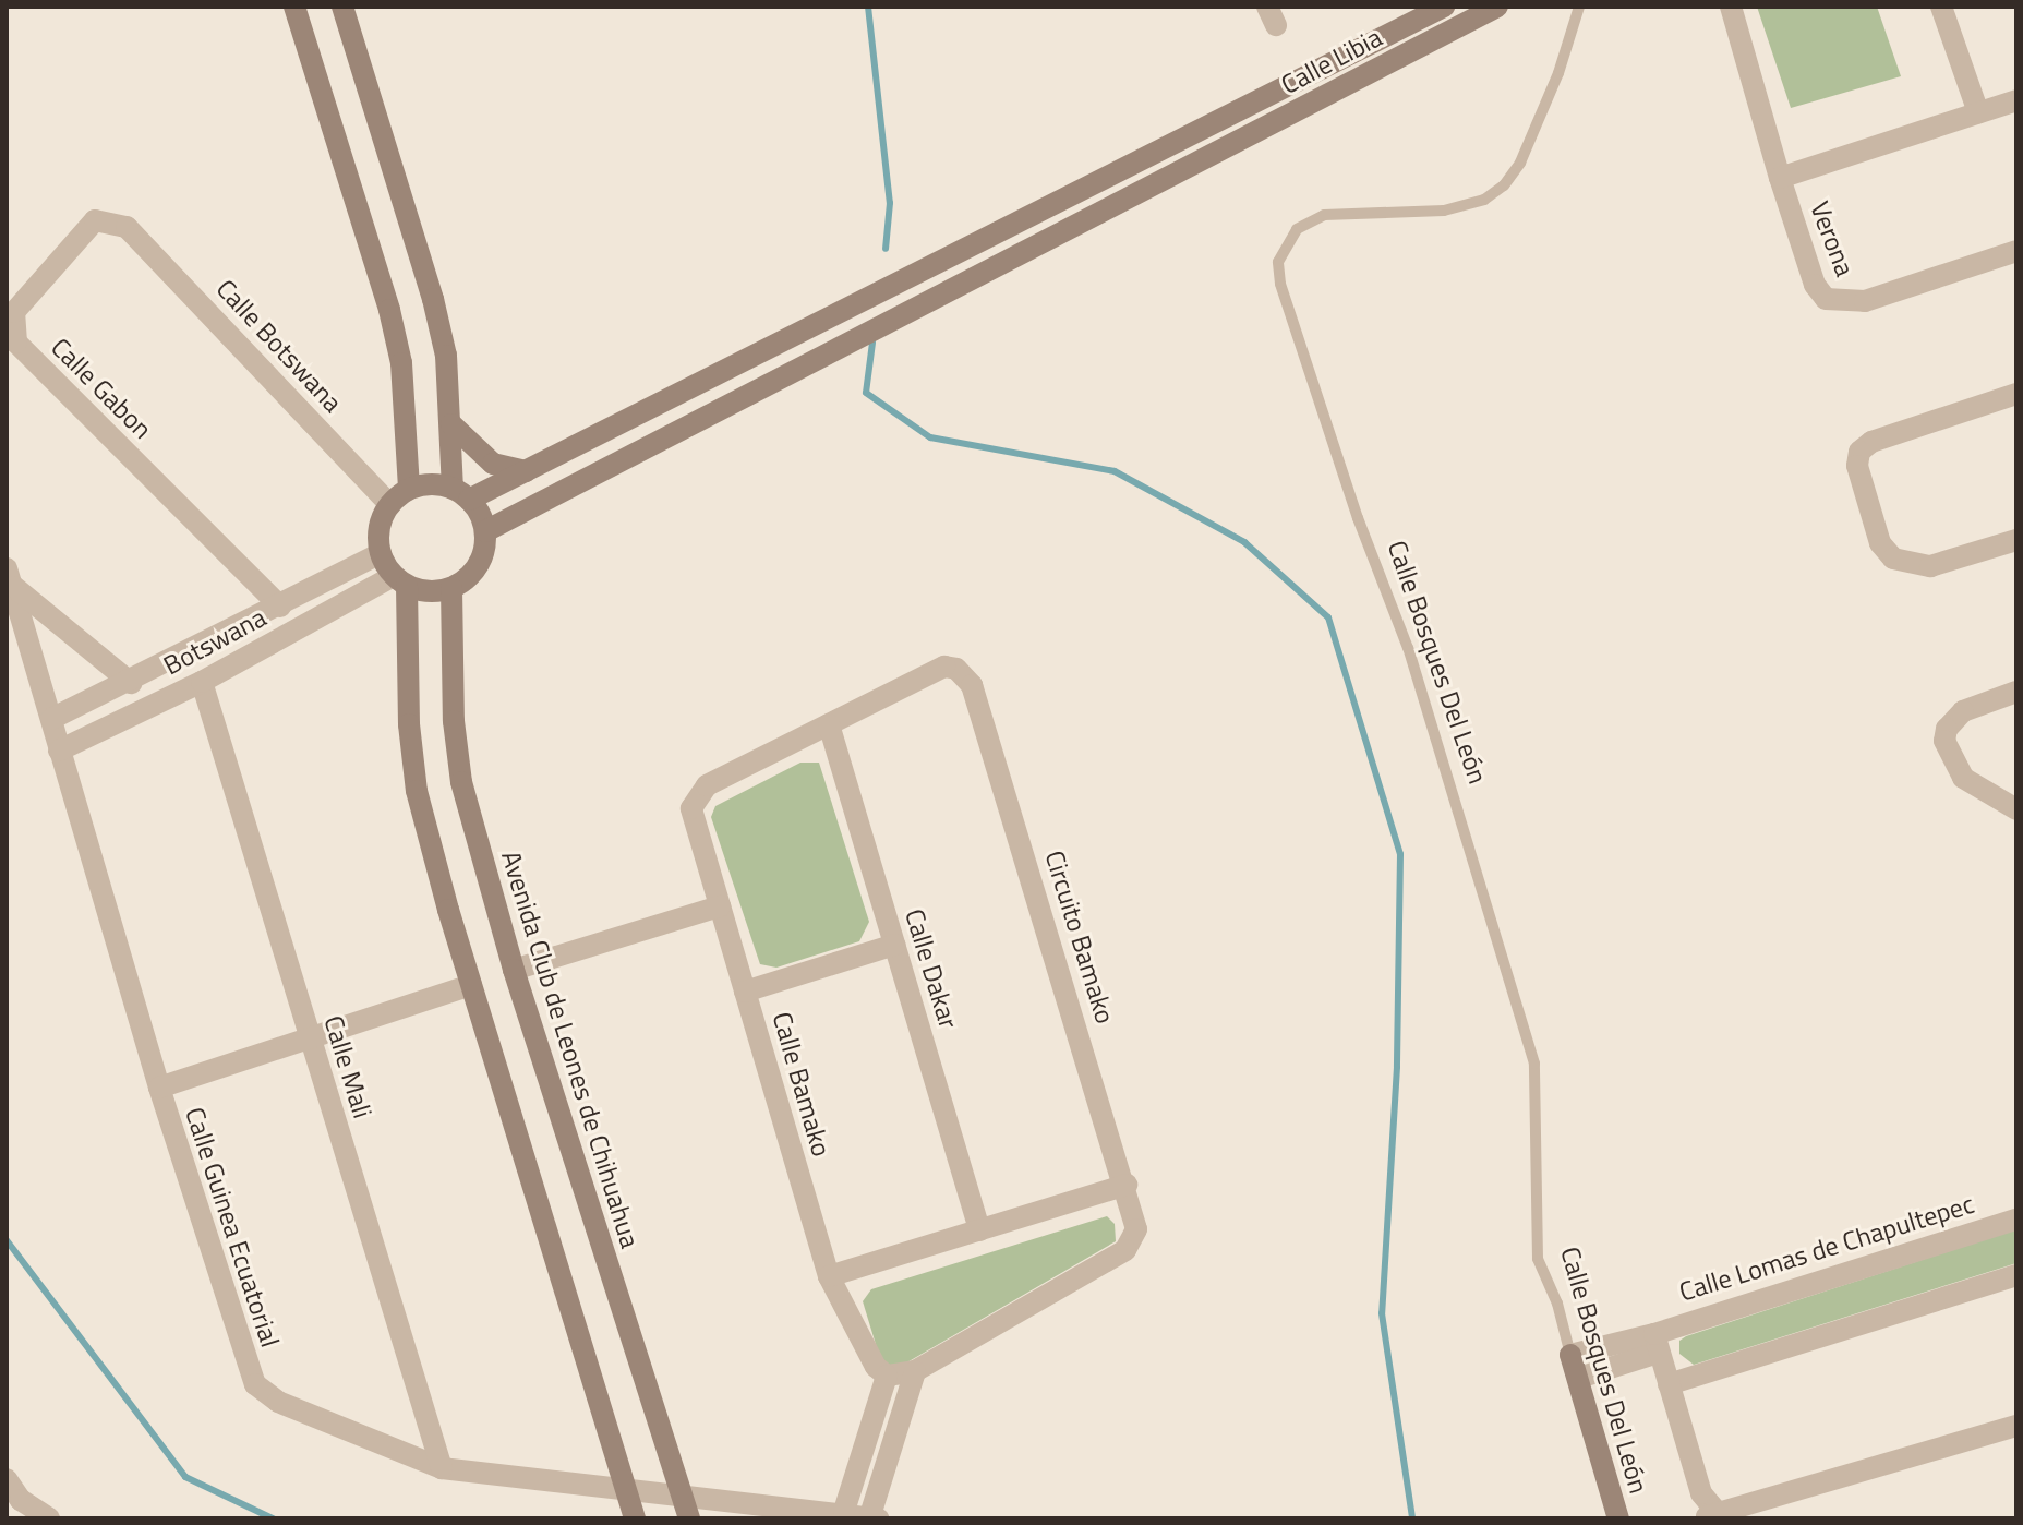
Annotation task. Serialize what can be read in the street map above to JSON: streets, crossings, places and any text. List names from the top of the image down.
{
  "streets": {
    "street": [
      "Calle Libia",
      "Verona",
      "Calle Botswana",
      "Calle Gabon",
      "Botswana",
      "Calle Bosques Del León",
      "Circuito Bamako",
      "Calle Dakar",
      "Avenida Club de Leones de Chihuahua",
      "Calle Mali",
      "Calle Bamako",
      "Calle Guinea Ecuatorial",
      "Calle Lomas de Chapultepec"
    ]
  },
  "crossings": [
    ["Calle Libia", "Calle Botswana"],
    ["Calle Libia", "Botswana"],
    ["Calle Libia", "Avenida Club de Leones de Chihuahua"],
    ["Calle Botswana", "Calle Gabon"],
    ["Calle Botswana", "Botswana"],
    ["Calle Botswana", "Avenida Club de Leones de Chihuahua"],
    ["Calle Gabon", "Botswana"],
    ["Botswana", "Avenida Club de Leones de Chihuahua"],
    ["Botswana", "Calle Mali"],
    ["Botswana", "Calle Guinea Ecuatorial"],
    ["Calle Bosques Del León", "Calle Lomas de Chapultepec"],
    ["Circuito Bamako", "Calle Bamako"],
    ["Calle Dakar", "Calle Bamako"],
    ["Avenida Club de Leones de Chihuahua", "Calle Guinea Ecuatorial"],
    ["Calle Mali", "Calle Guinea Ecuatorial"]
  ]
}
